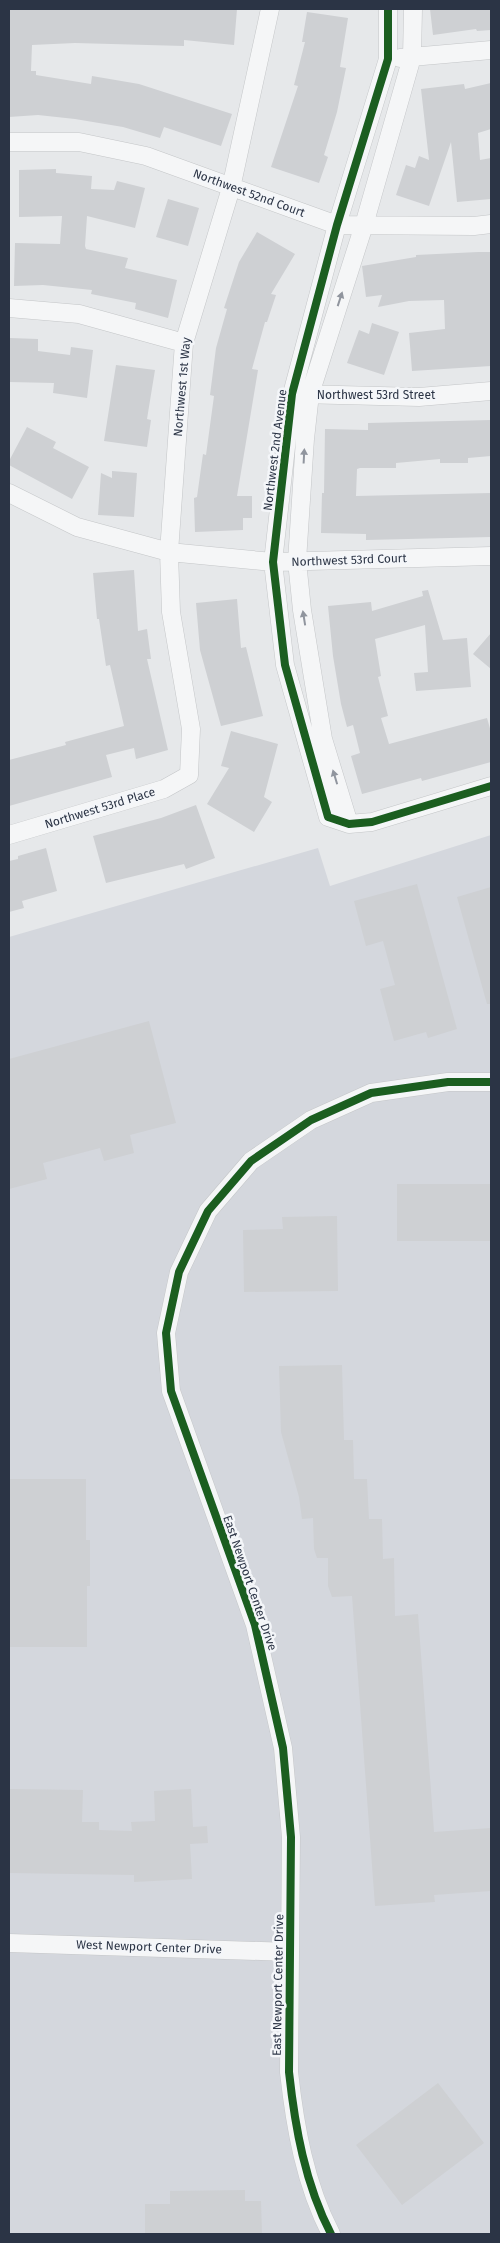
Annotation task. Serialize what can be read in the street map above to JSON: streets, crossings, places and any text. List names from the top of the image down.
{
  "streets": {
    "street": [
      "Northwest 52nd Court",
      "Northwest 1st Way",
      "Northwest 53rd Street",
      "Northwest 2nd Avenue",
      "Northwest 53rd Court",
      "Northwest 53rd Place",
      "East Newport Center Drive",
      "West Newport Center Drive"
    ]
  },
  "crossings": [
    ["Northwest 52nd Court", "Northwest 1st Way"],
    ["Northwest 52nd Court", "Northwest 2nd Avenue"],
    ["Northwest 1st Way", "Northwest 53rd Court"],
    ["Northwest 1st Way", "Northwest 53rd Place"],
    ["Northwest 53rd Street", "Northwest 2nd Avenue"],
    ["Northwest 2nd Avenue", "Northwest 53rd Court"],
    ["East Newport Center Drive", "West Newport Center Drive"]
  ]
}
